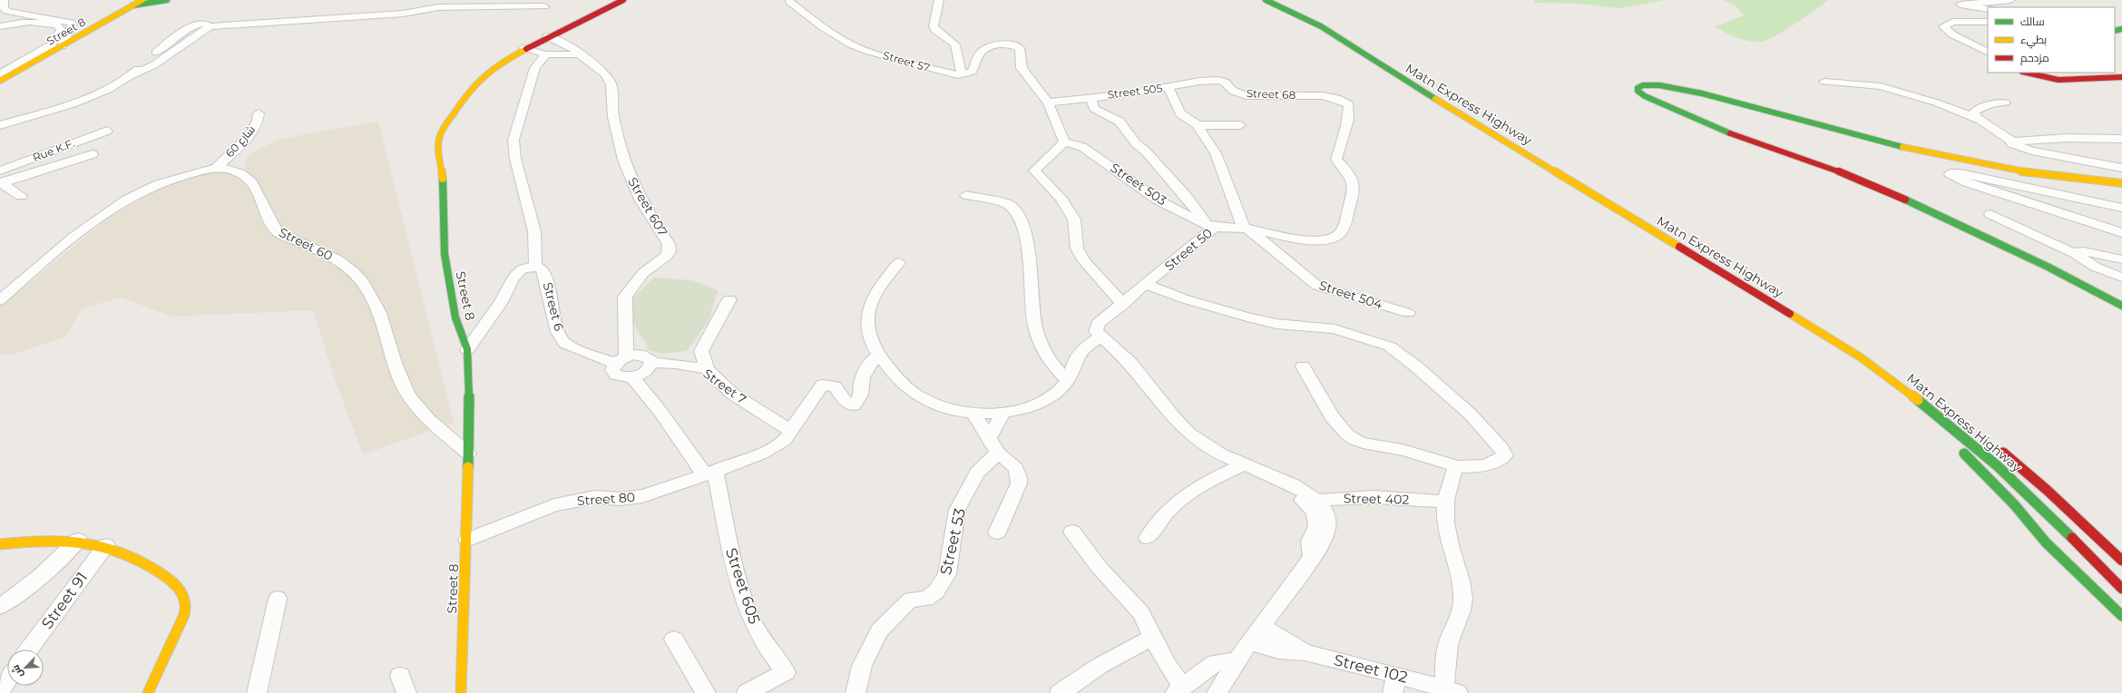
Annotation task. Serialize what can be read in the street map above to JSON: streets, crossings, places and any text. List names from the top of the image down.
{
  "streets": {
    "main road": ["Street 8", "Matn Express Highway"],
    "street": [
      "Street 57",
      "Street 505",
      "Street 68",
      "شارع 60",
      "Rue K.F.",
      "Street 503",
      "Street 607",
      "Street 60",
      "Street 50",
      "Street 504",
      "Street 6",
      "Street 7",
      "Street 80",
      "Street 402",
      "Street 53",
      "Street 605",
      "Street 91",
      "Street 102"
    ]
  },
  "crossings": [
    ["Street 8", "Street 607"],
    ["Street 8", "Street 60"],
    ["Street 8", "Street 80"],
    ["Street 505", "Street 68"],
    ["Street 505", "Street 50"],
    ["Street 505", "Street 504"],
    ["Street 68", "Street 50"],
    ["شارع 60", "Street 60"],
    ["Street 503", "Street 50"],
    ["Street 607", "Street 6"],
    ["Street 50", "Street 504"],
    ["Street 7", "Street 80"],
    ["Street 80", "Street 605"]
  ],
  "legend": ["سالك", "بطيء", "مزدحم"],
  "north": "bottom left"
}
